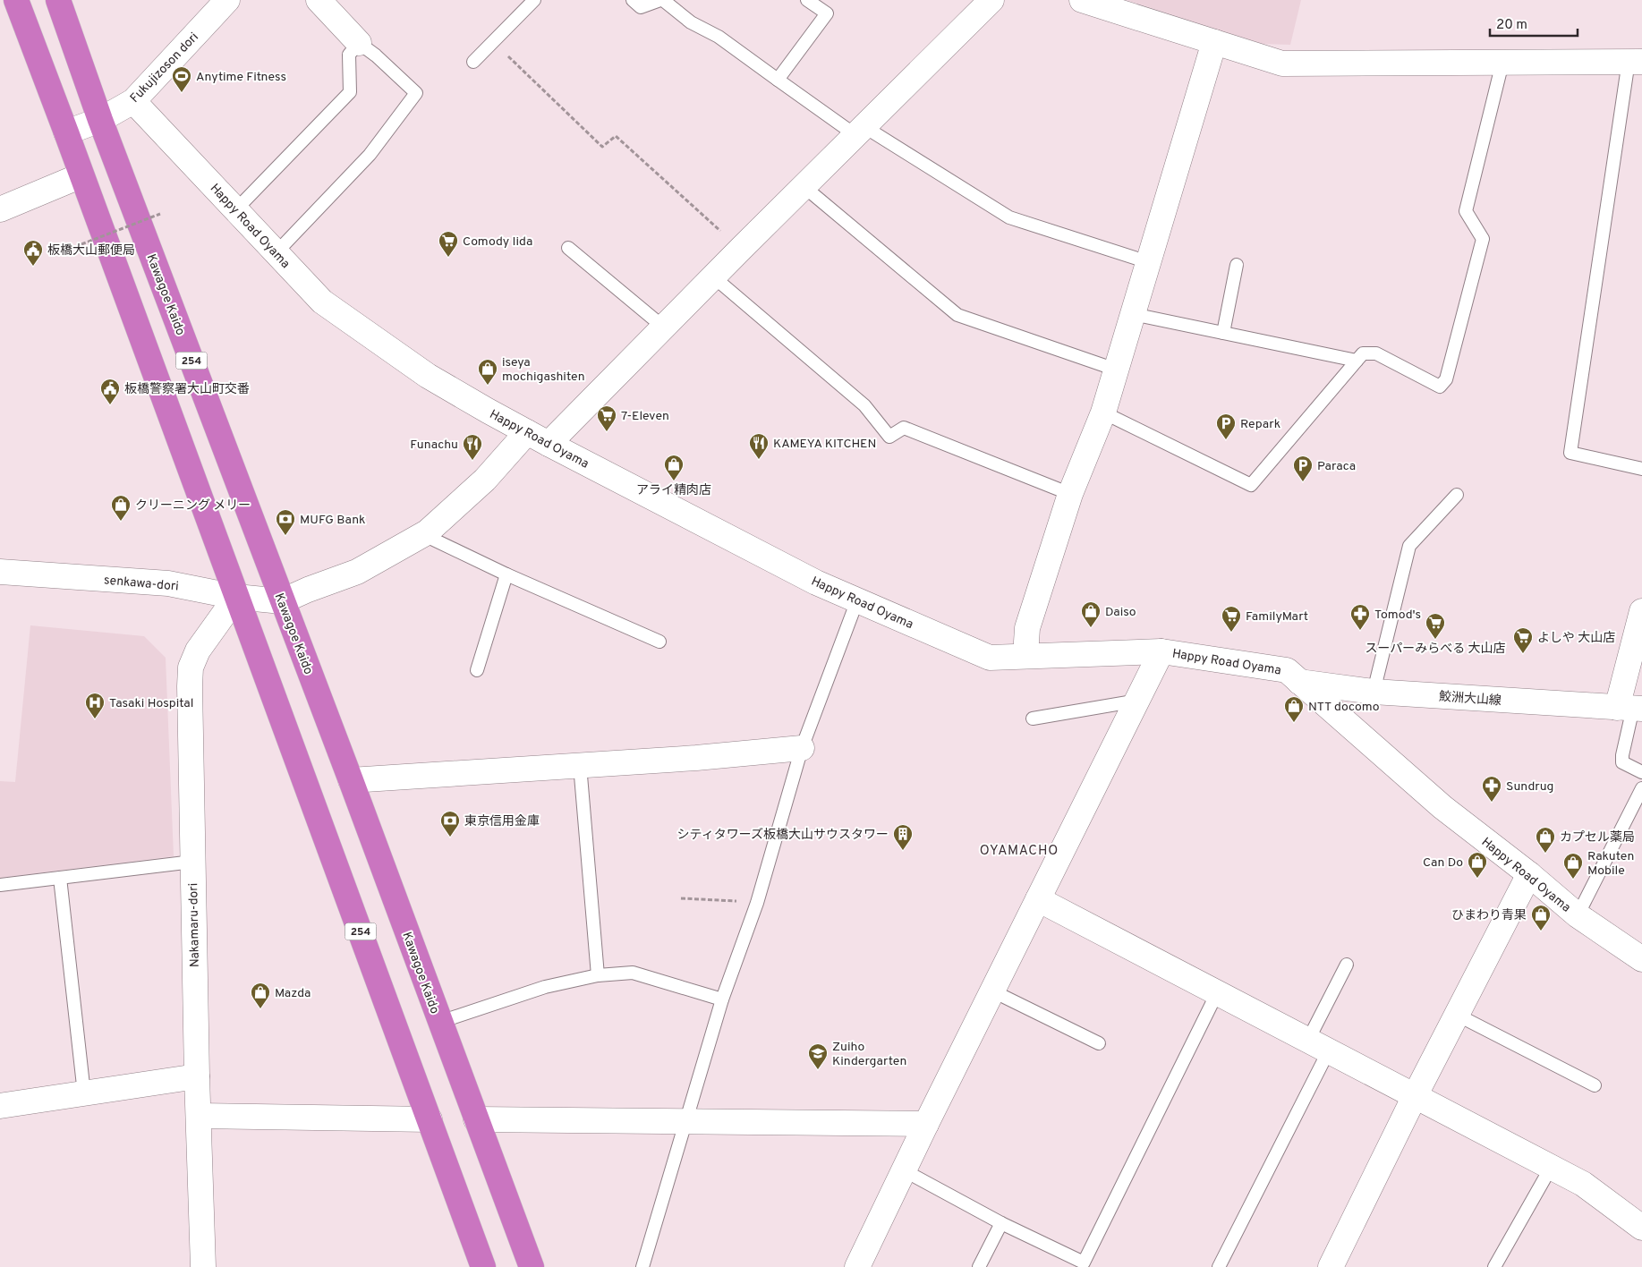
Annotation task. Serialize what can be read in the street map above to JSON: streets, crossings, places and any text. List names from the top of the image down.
{
  "streets": {
    "highway": ["Kawagoe Kaido", "254"],
    "street": [
      "Fukujizoson dori",
      "Happy Road Oyama",
      "senkawa-dori",
      "鮫洲大山線",
      "Nakamaru-dori"
    ]
  },
  "crossings": [
    ["Fukujizoson dori", "Happy Road Oyama"],
    ["Fukujizoson dori", "Kawagoe Kaido"],
    ["Fukujizoson dori", "254"],
    ["Happy Road Oyama", "鮫洲大山線"],
    ["Kawagoe Kaido", "senkawa-dori"],
    ["254", "senkawa-dori"],
    ["254", "Nakamaru-dori"],
    ["senkawa-dori", "Nakamaru-dori"]
  ],
  "districts": ["OYAMACHO"],
  "places": {
    "sports": ["Anytime Fitness"],
    "supermarket": [
      "Comody Iida",
      "7-Eleven",
      "FamilyMart",
      "スーパーみらべる 大山店",
      "よしや 大山店"
    ],
    "public building": ["板橋大山郵便局", "板橋警察署大山町交番"],
    "shop": [
      "iseya mochigashiten",
      "アライ精肉店",
      "クリーニング メリー",
      "Daiso",
      "NTT docomo",
      "カプセル薬局",
      "Can Do",
      "Rakuten Mobile",
      "ひまわり青果",
      "Mazda"
    ],
    "parking": ["Repark", "Paraca"],
    "restaurant": ["KAMEYA KITCHEN", "Funachu"],
    "bank": ["MUFG Bank", "東京信用金庫"],
    "pharmacy": ["Tomod's", "Sundrug"],
    "hospital": ["Tasaki Hospital"],
    "building": ["シティタワーズ板橋大山サウスタワー"],
    "school or university": ["Zuiho Kindergarten"]
  },
  "scale_bar": "20 m"
}
